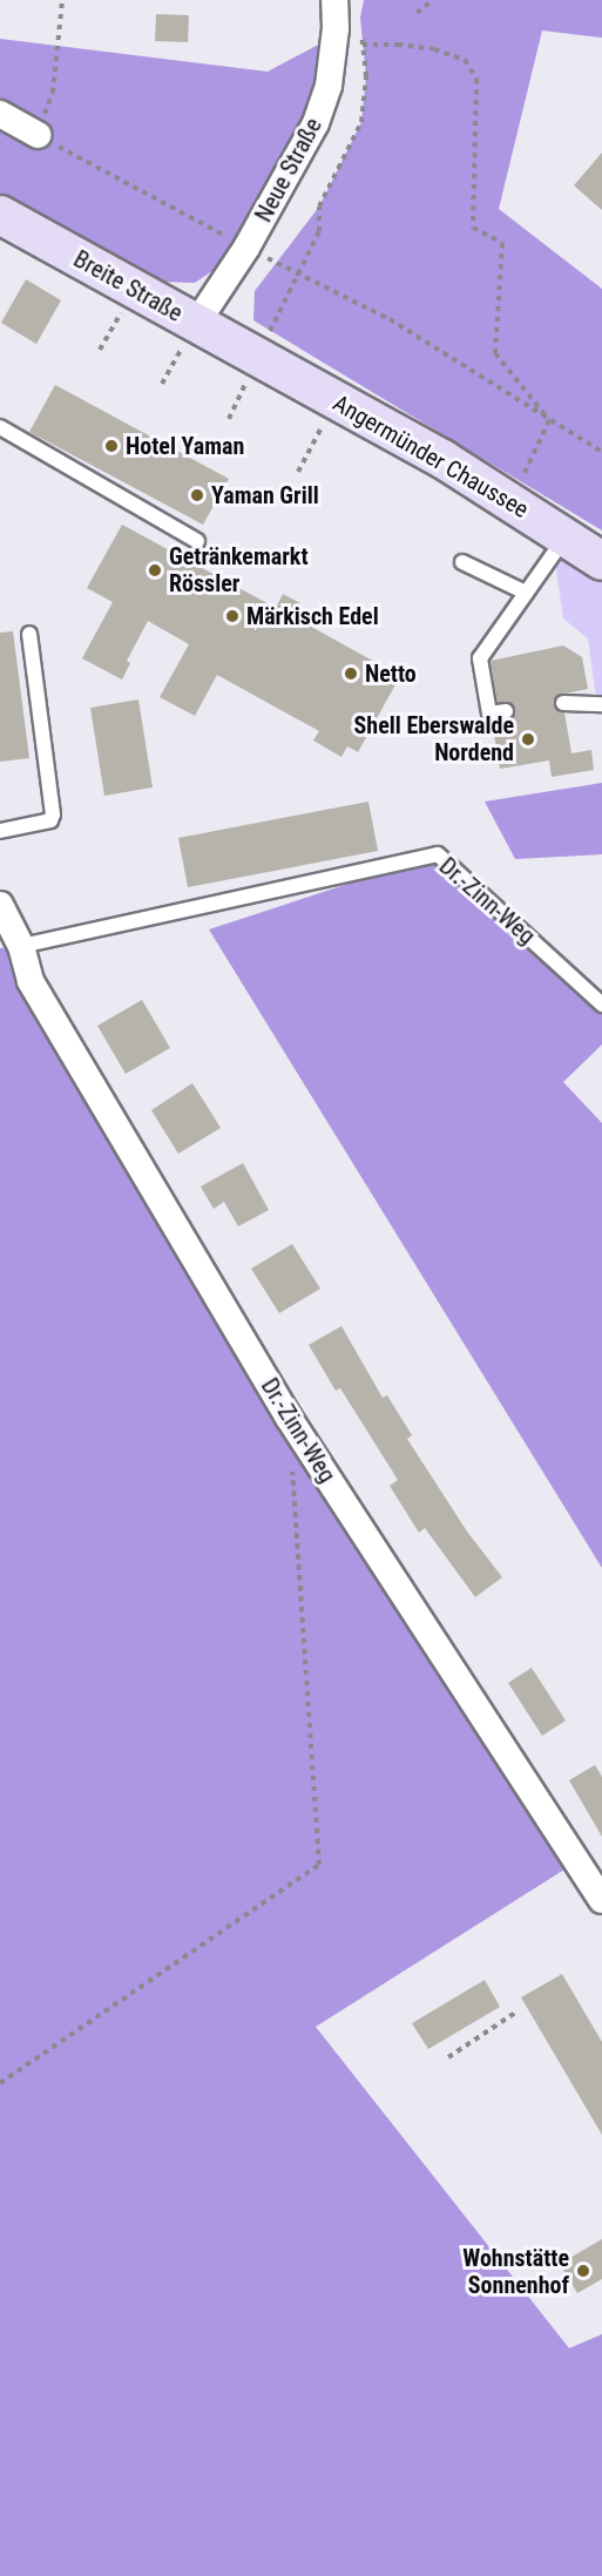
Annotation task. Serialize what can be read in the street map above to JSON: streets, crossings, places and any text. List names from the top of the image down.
{
  "streets": {
    "main road": ["Breite Straße", "Angermünder Chaussee"],
    "street": ["Neue Straße", "Dr.-Zinn-Weg"]
  },
  "crossings": [
    ["Neue Straße", "Breite Straße"],
    ["Breite Straße", "Angermünder Chaussee"]
  ],
  "places": [
    "Hotel Yaman",
    "Yaman Grill",
    "Getränkemarkt Rössler",
    "Märkisch Edel",
    "Netto",
    "Shell Eberswalde Nordend",
    "Wohnstätte Sonnenhof"
  ]
}
